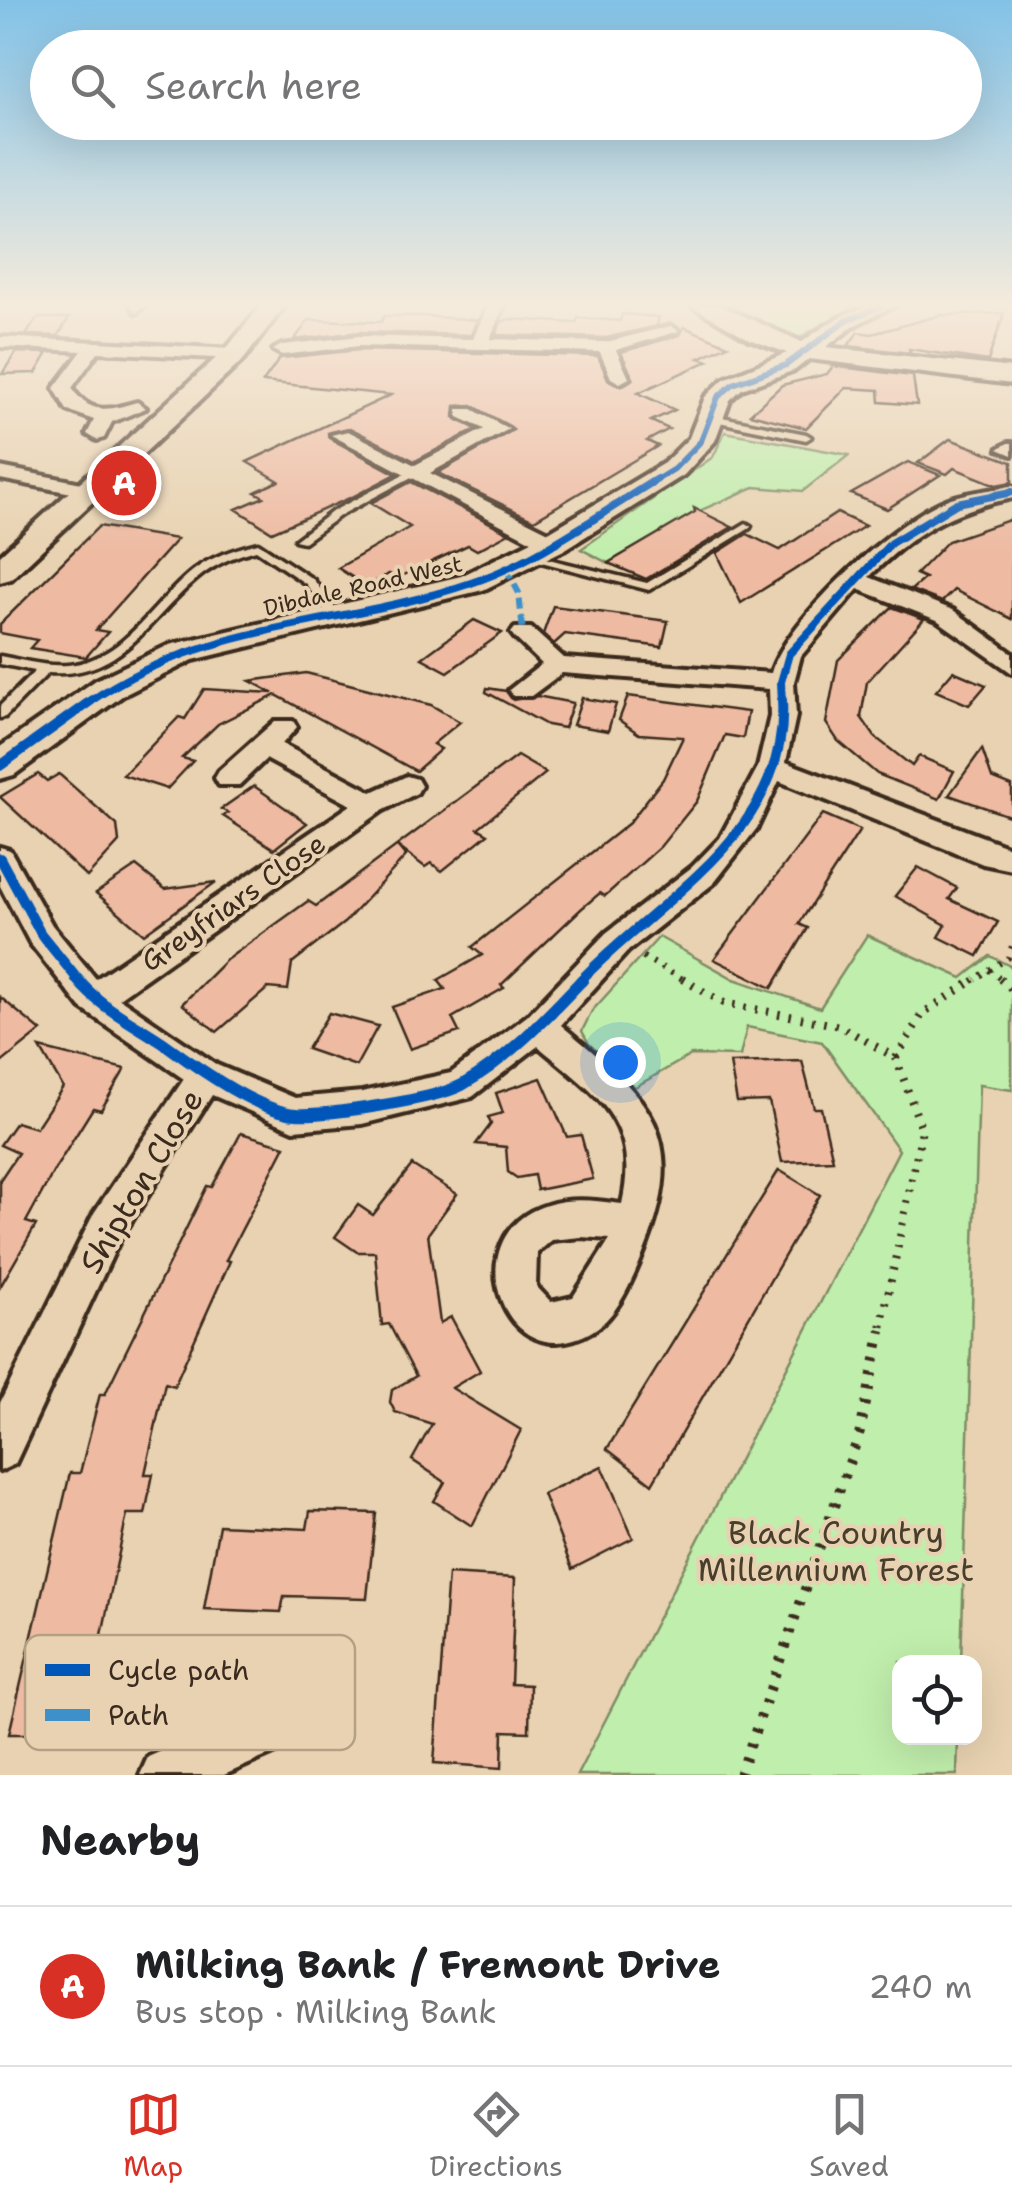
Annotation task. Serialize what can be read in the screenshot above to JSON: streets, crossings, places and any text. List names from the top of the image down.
{
  "streets": {
    "street": ["Dibdale Road West", "Greyfriars Close", "Shipton Close"]
  },
  "parks": ["Black Country Millennium Forest"],
  "legend": ["Cycle path", "Path"],
  "page": {
    "search": "Search here",
    "pins": "A",
    "heading": "Nearby",
    "list": [
      {
        "mark": "A",
        "name": "Milking Bank / Fremont Drive",
        "note": "Bus stop · Milking Bank",
        "value": "240 m"
      }
    ],
    "nav": ["Map", "Directions", "Saved"]
  }
}
